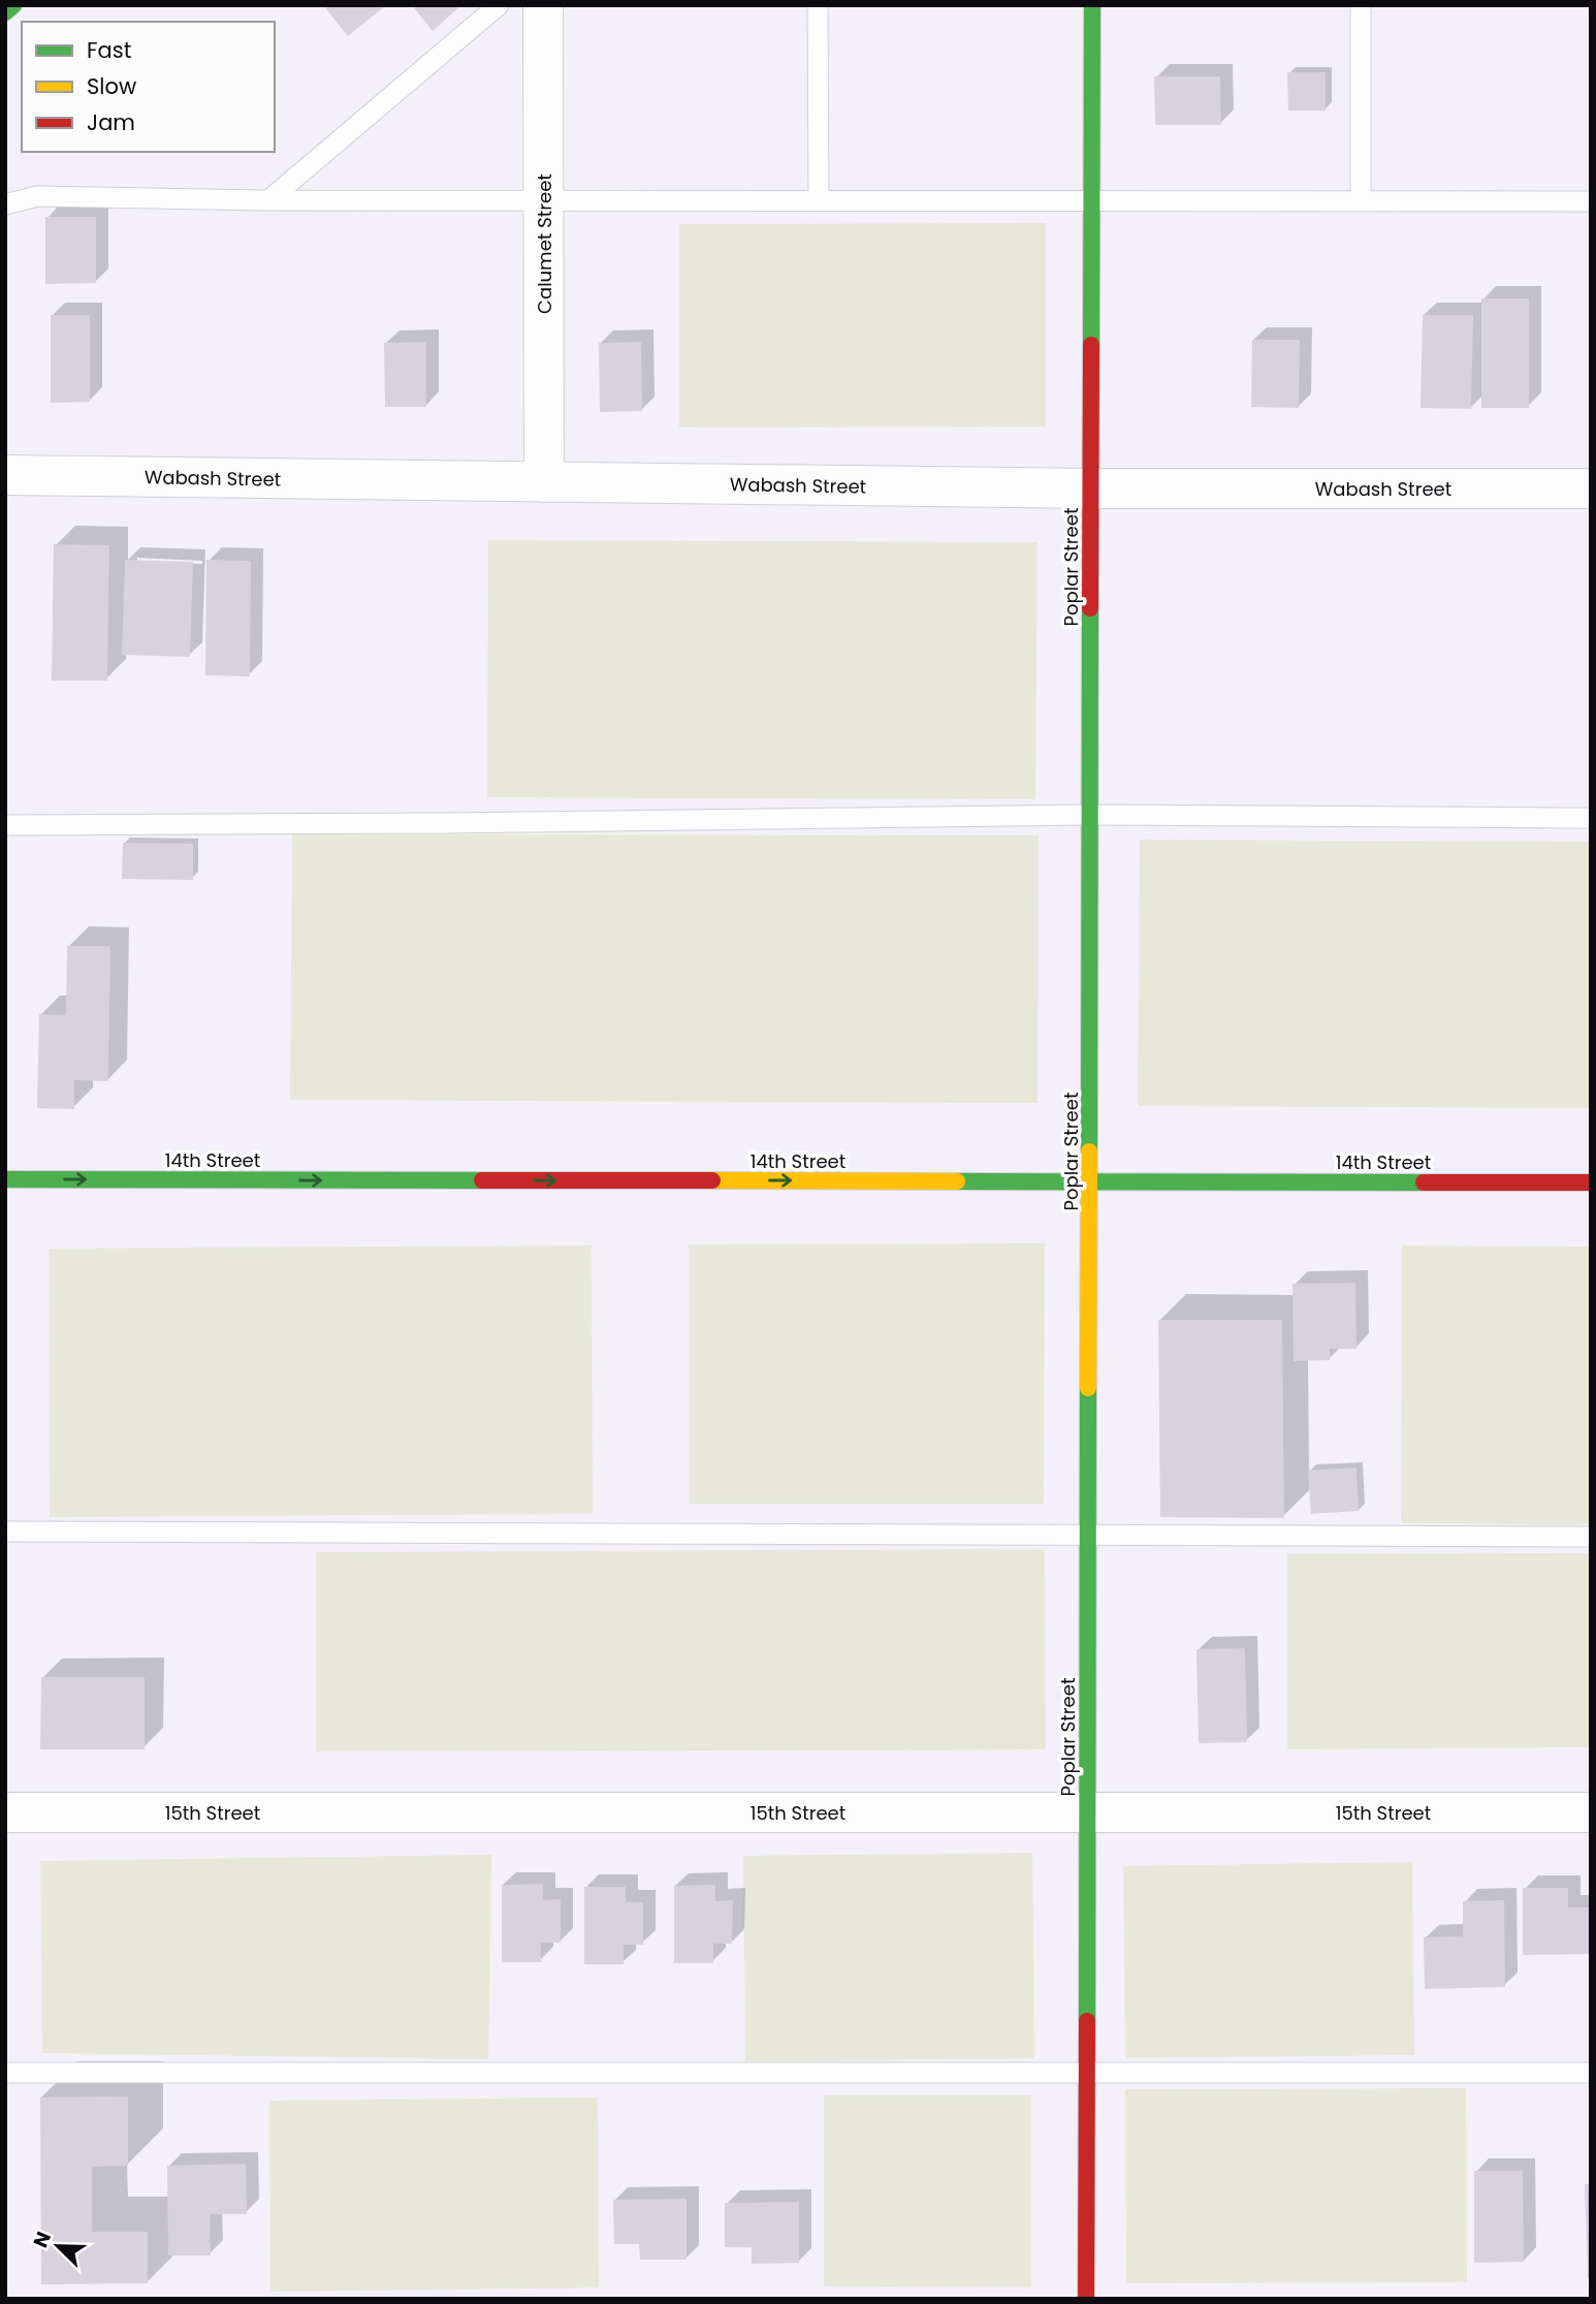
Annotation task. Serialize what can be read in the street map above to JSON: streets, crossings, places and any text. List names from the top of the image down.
{
  "streets": {
    "street": [
      "Calumet Street",
      "Wabash Street",
      "Poplar Street",
      "14th Street",
      "15th Street"
    ]
  },
  "crossings": [
    ["Calumet Street", "Wabash Street"],
    ["Wabash Street", "Poplar Street"],
    ["Poplar Street", "14th Street"],
    ["Poplar Street", "15th Street"]
  ],
  "one_way": ["14th Street"],
  "legend": ["Fast", "Slow", "Jam"],
  "north": "top left"
}
